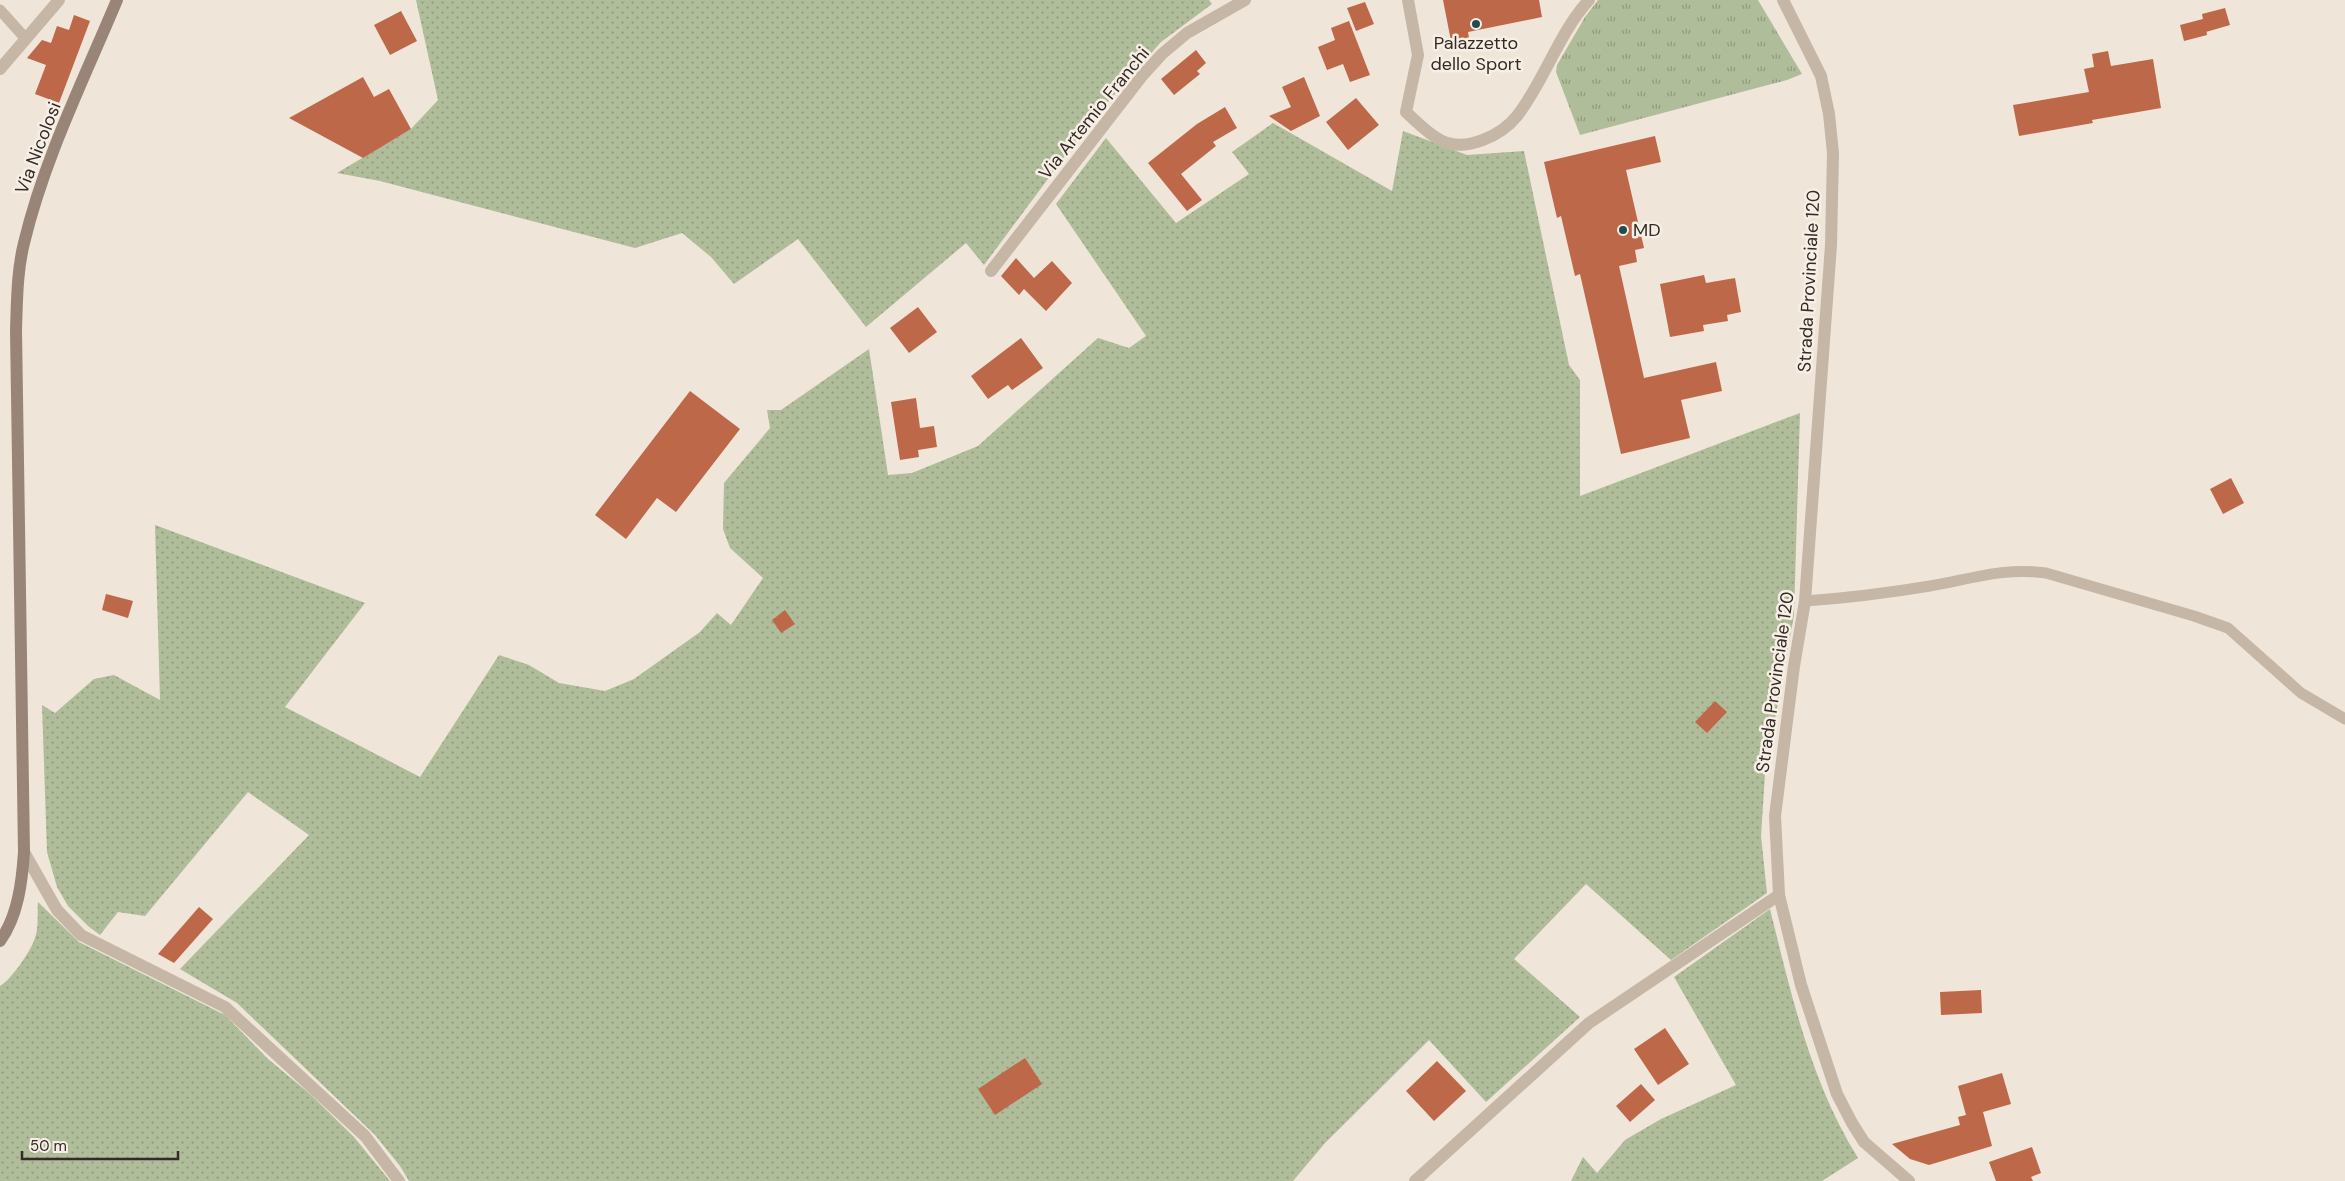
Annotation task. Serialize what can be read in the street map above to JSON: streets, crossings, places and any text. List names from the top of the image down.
{
  "streets": {
    "main road": ["Via Nicolosi"],
    "street": ["Via Artemio Franchi", "Strada Provinciale 120"]
  },
  "places": ["Palazzetto dello Sport", "MD"],
  "scale_bar": "50 m"
}
